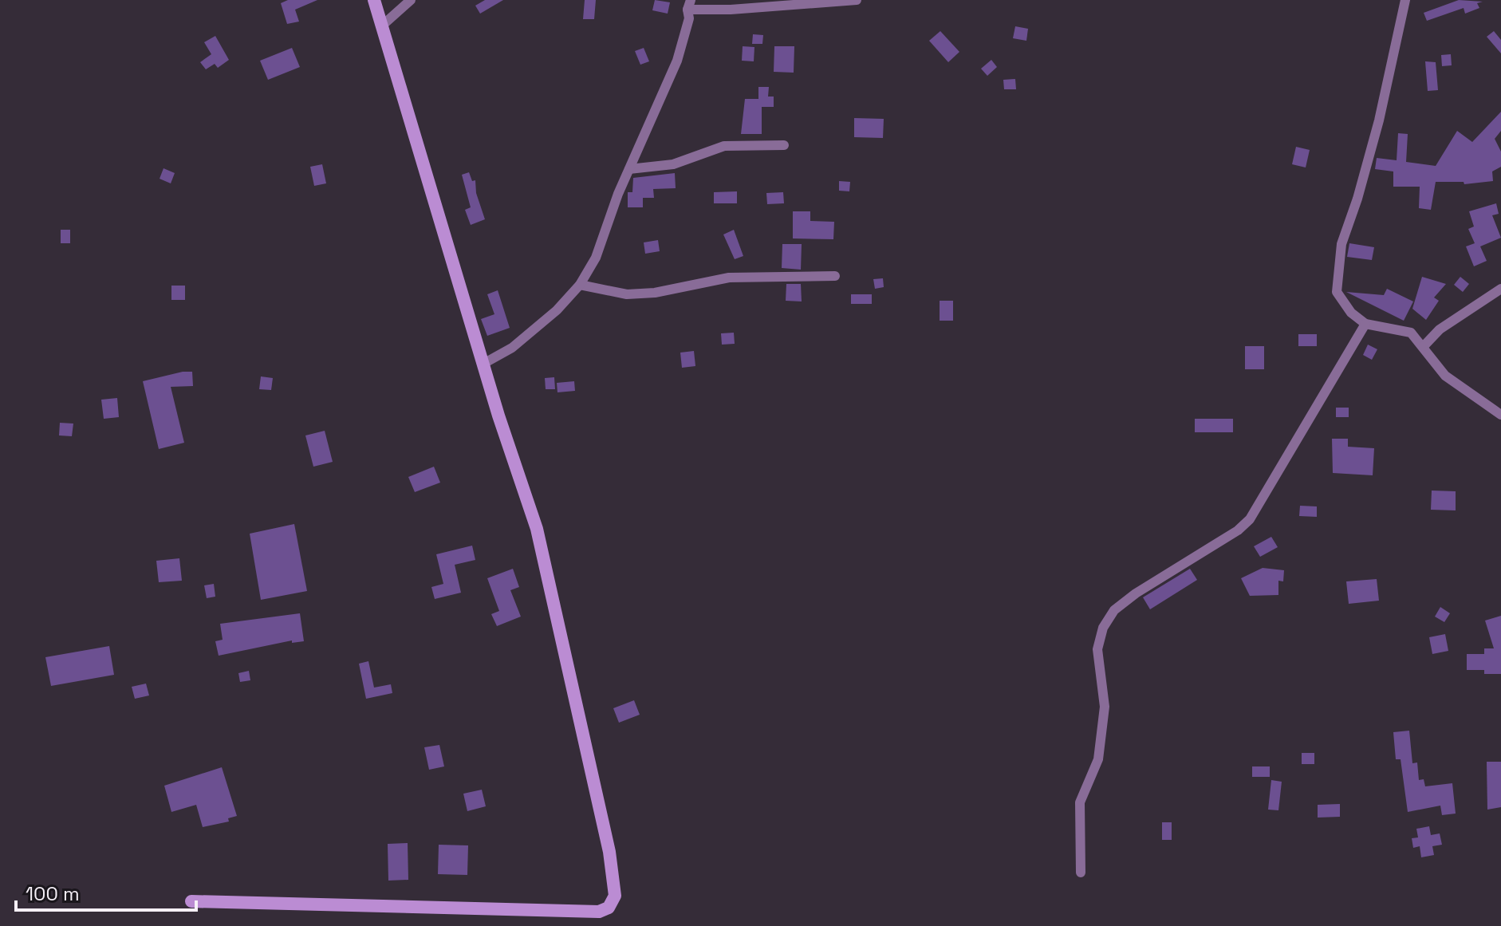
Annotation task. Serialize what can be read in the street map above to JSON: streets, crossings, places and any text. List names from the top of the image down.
{
  "scale_bar": "100 m"
}
